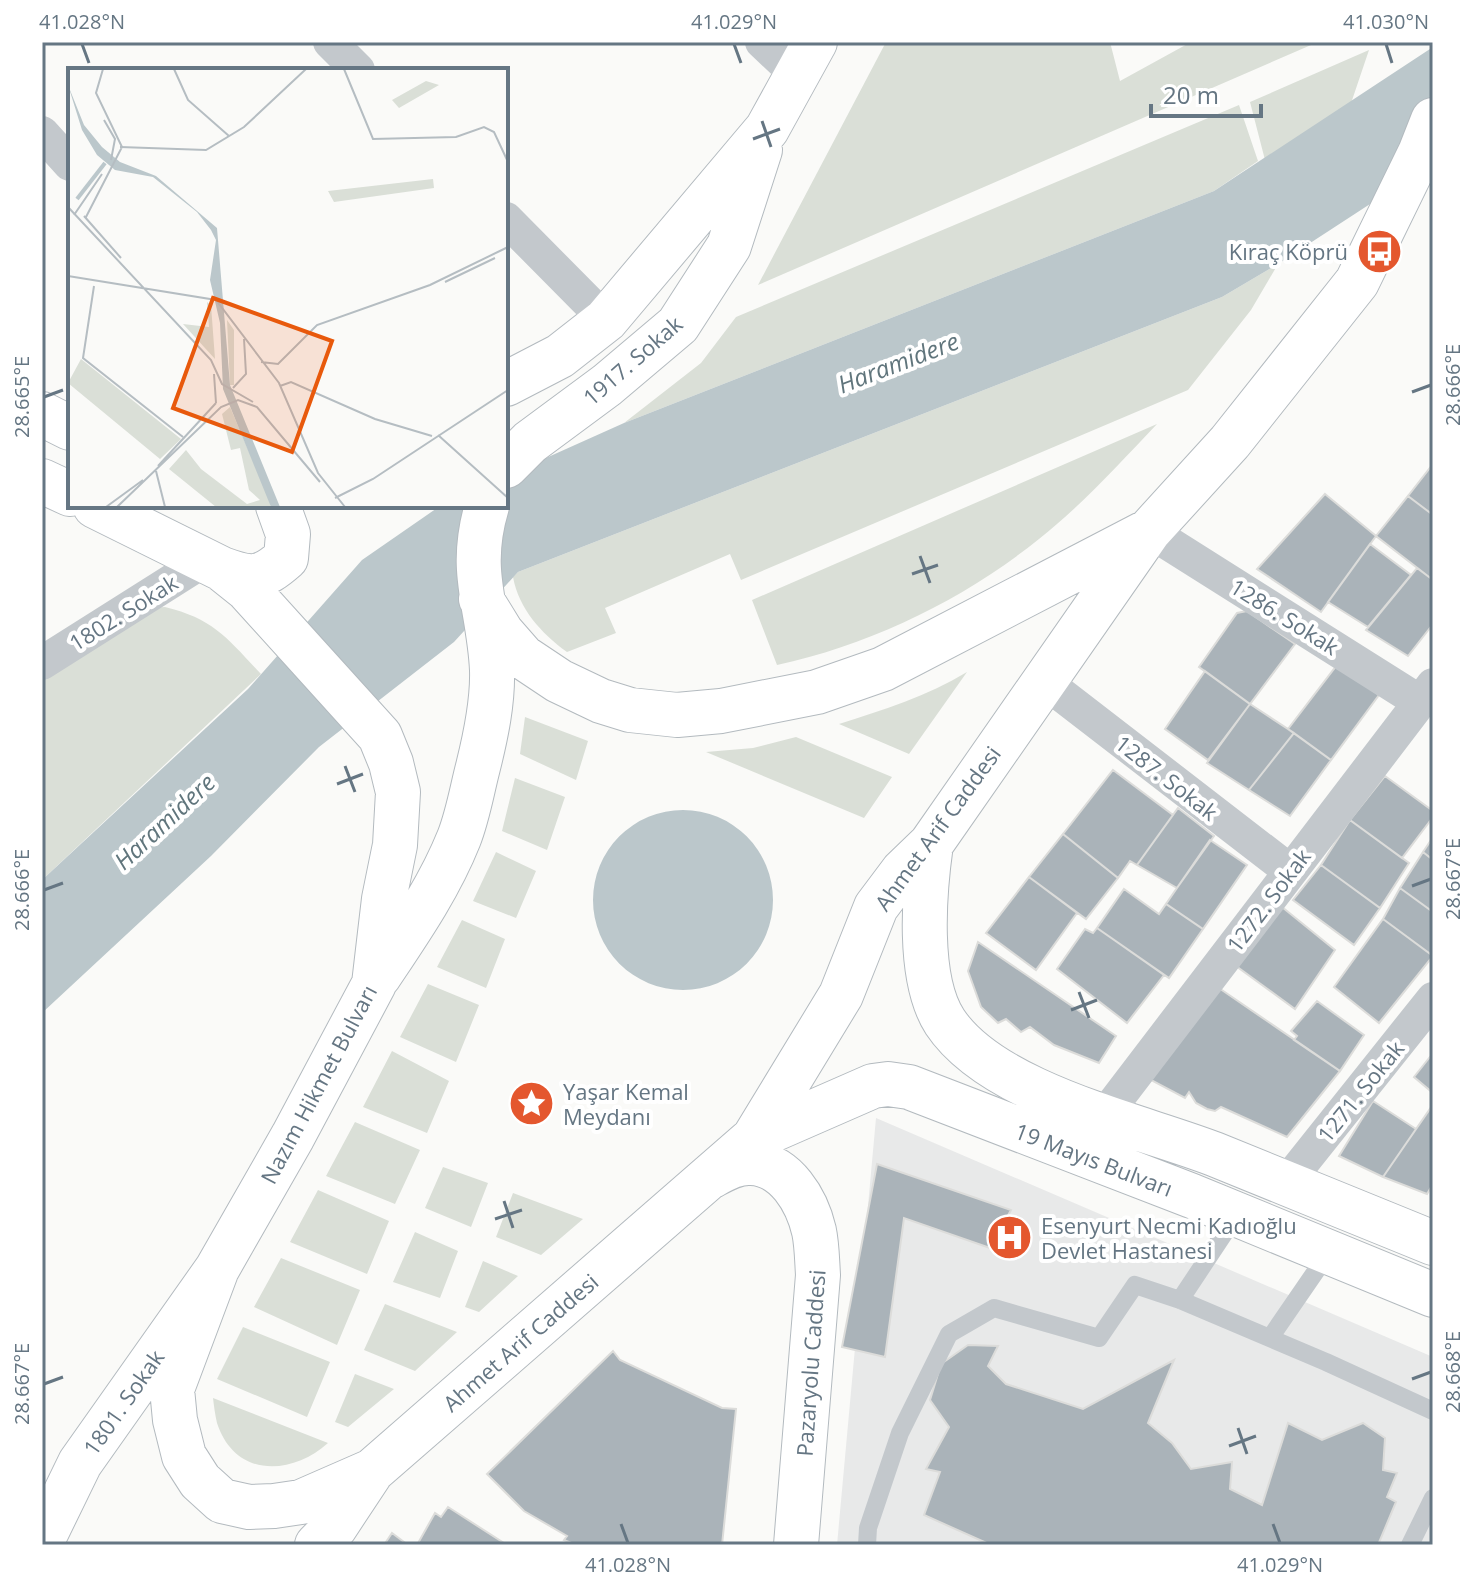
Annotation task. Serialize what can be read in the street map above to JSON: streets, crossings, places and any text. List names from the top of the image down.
{
  "streets": {
    "main road": [
      "1917. Sokak",
      "Ahmet Arif Caddesi",
      "Nazım Hikmet Bulvarı",
      "19 Mayıs Bulvarı",
      "Pazaryolu Caddesi",
      "1801. Sokak"
    ],
    "street": [
      "1802. Sokak",
      "1286. Sokak",
      "1287. Sokak",
      "1272. Sokak",
      "1271. Sokak"
    ]
  },
  "crossings": [
    ["1802. Sokak", "Nazım Hikmet Bulvarı"],
    ["1286. Sokak", "Ahmet Arif Caddesi"],
    ["1286. Sokak", "1272. Sokak"],
    ["1287. Sokak", "Ahmet Arif Caddesi"],
    ["1287. Sokak", "1272. Sokak"],
    ["Ahmet Arif Caddesi", "19 Mayıs Bulvarı"],
    ["Ahmet Arif Caddesi", "Pazaryolu Caddesi"],
    ["1272. Sokak", "19 Mayıs Bulvarı"],
    ["Nazım Hikmet Bulvarı", "1801. Sokak"],
    ["1271. Sokak", "19 Mayıs Bulvarı"]
  ],
  "water": ["Haramidere"],
  "places": {
    "bus stop": ["Kıraç Köprü"],
    "place": ["Yaşar Kemal Meydanı"],
    "hospital": ["Esenyurt Necmi Kadıoğlu Devlet Hastanesi"]
  },
  "scale_bar": "20 m",
  "coordinates": [
    "41.028°N",
    "41.029°N",
    "41.030°N",
    "28.666°E",
    "28.665°E",
    "28.667°E",
    "28.668°E"
  ]
}
